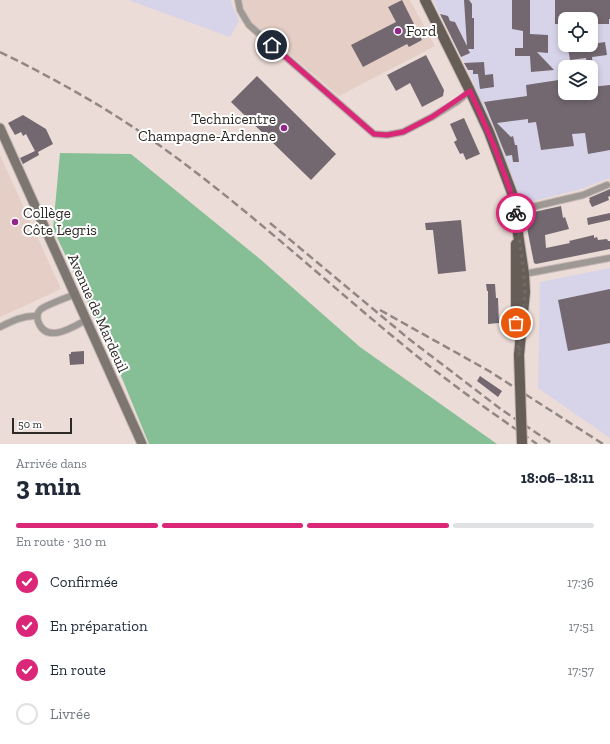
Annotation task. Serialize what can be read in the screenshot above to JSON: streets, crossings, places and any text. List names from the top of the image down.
{
  "streets": {
    "street": ["Avenue de Mardeuil"]
  },
  "places": ["Ford", "Technicentre Champagne-Ardenne", "Collège Côte Legris"],
  "scale_bar": "50 m",
  "page": {
    "scale": "50 m",
    "heading": ["3 min", "Arrivée dans", "18:06–18:11"],
    "bar": "En route · 310 m",
    "list": [
      ["Confirmée", "17:36"],
      ["En préparation", "17:51"],
      ["En route", "17:57"],
      "Livrée"
    ]
  }
}
